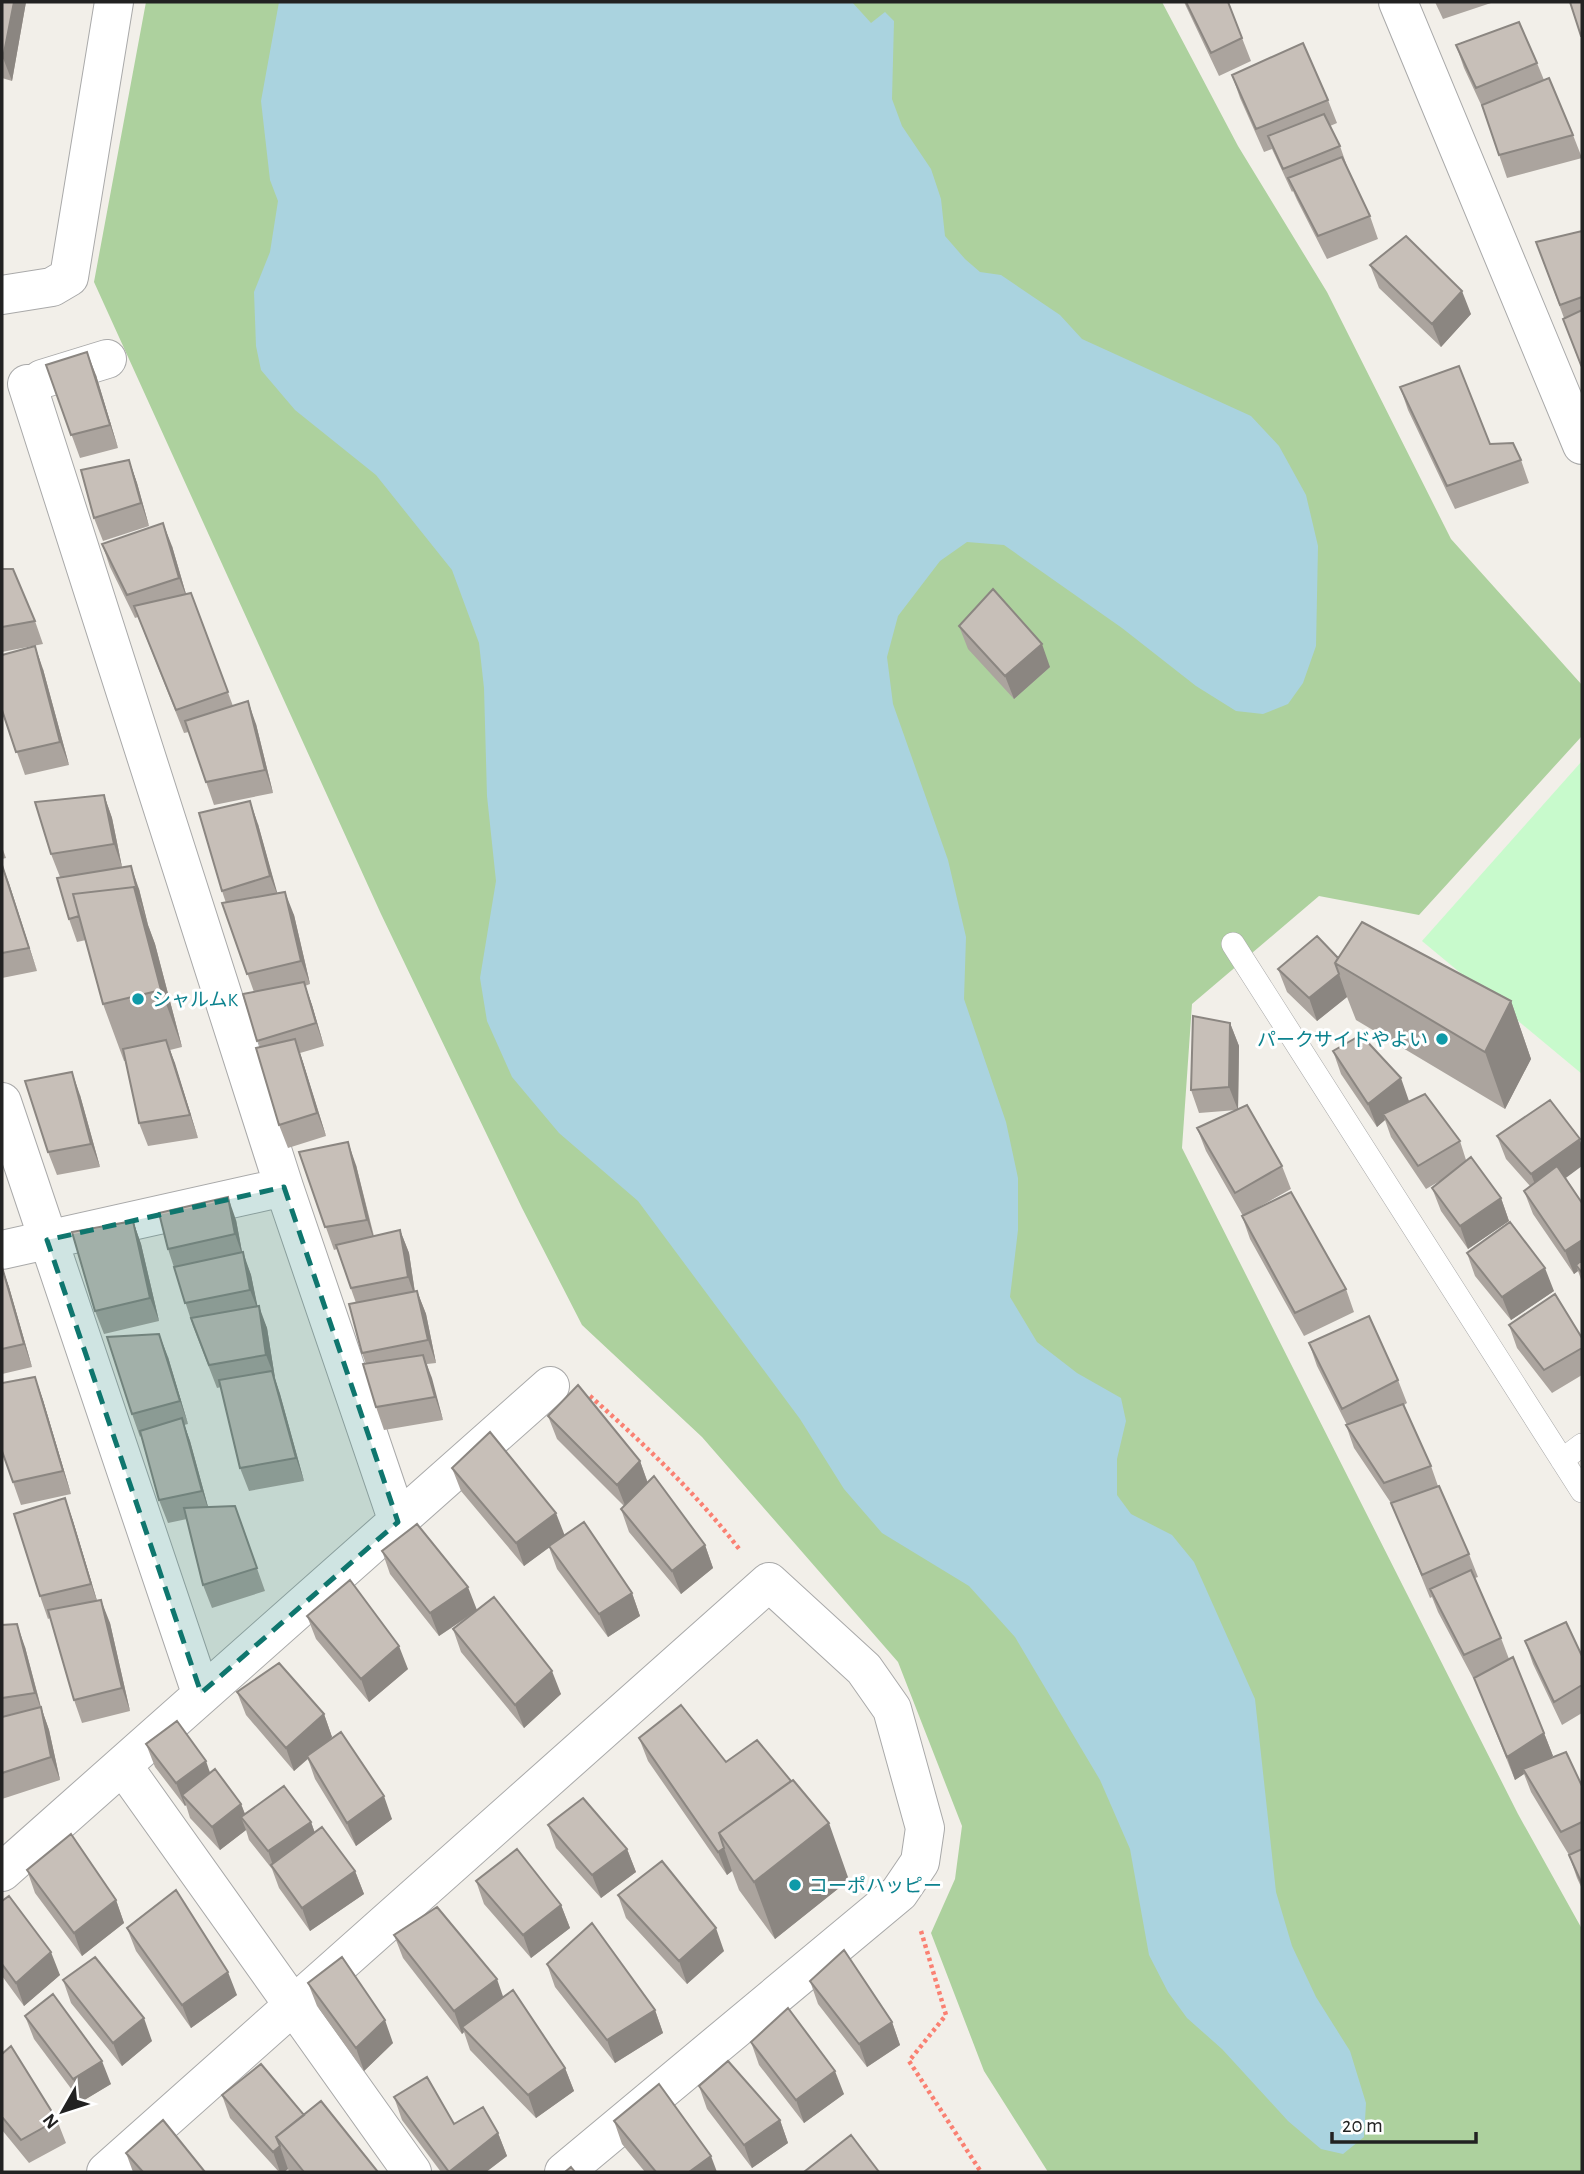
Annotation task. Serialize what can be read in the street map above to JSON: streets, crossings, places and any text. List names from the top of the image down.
{
  "places": ["シャルムK", "パークサイドやよい", "コーポハッピー"],
  "scale_bar": "20 m",
  "north": "bottom left"
}
